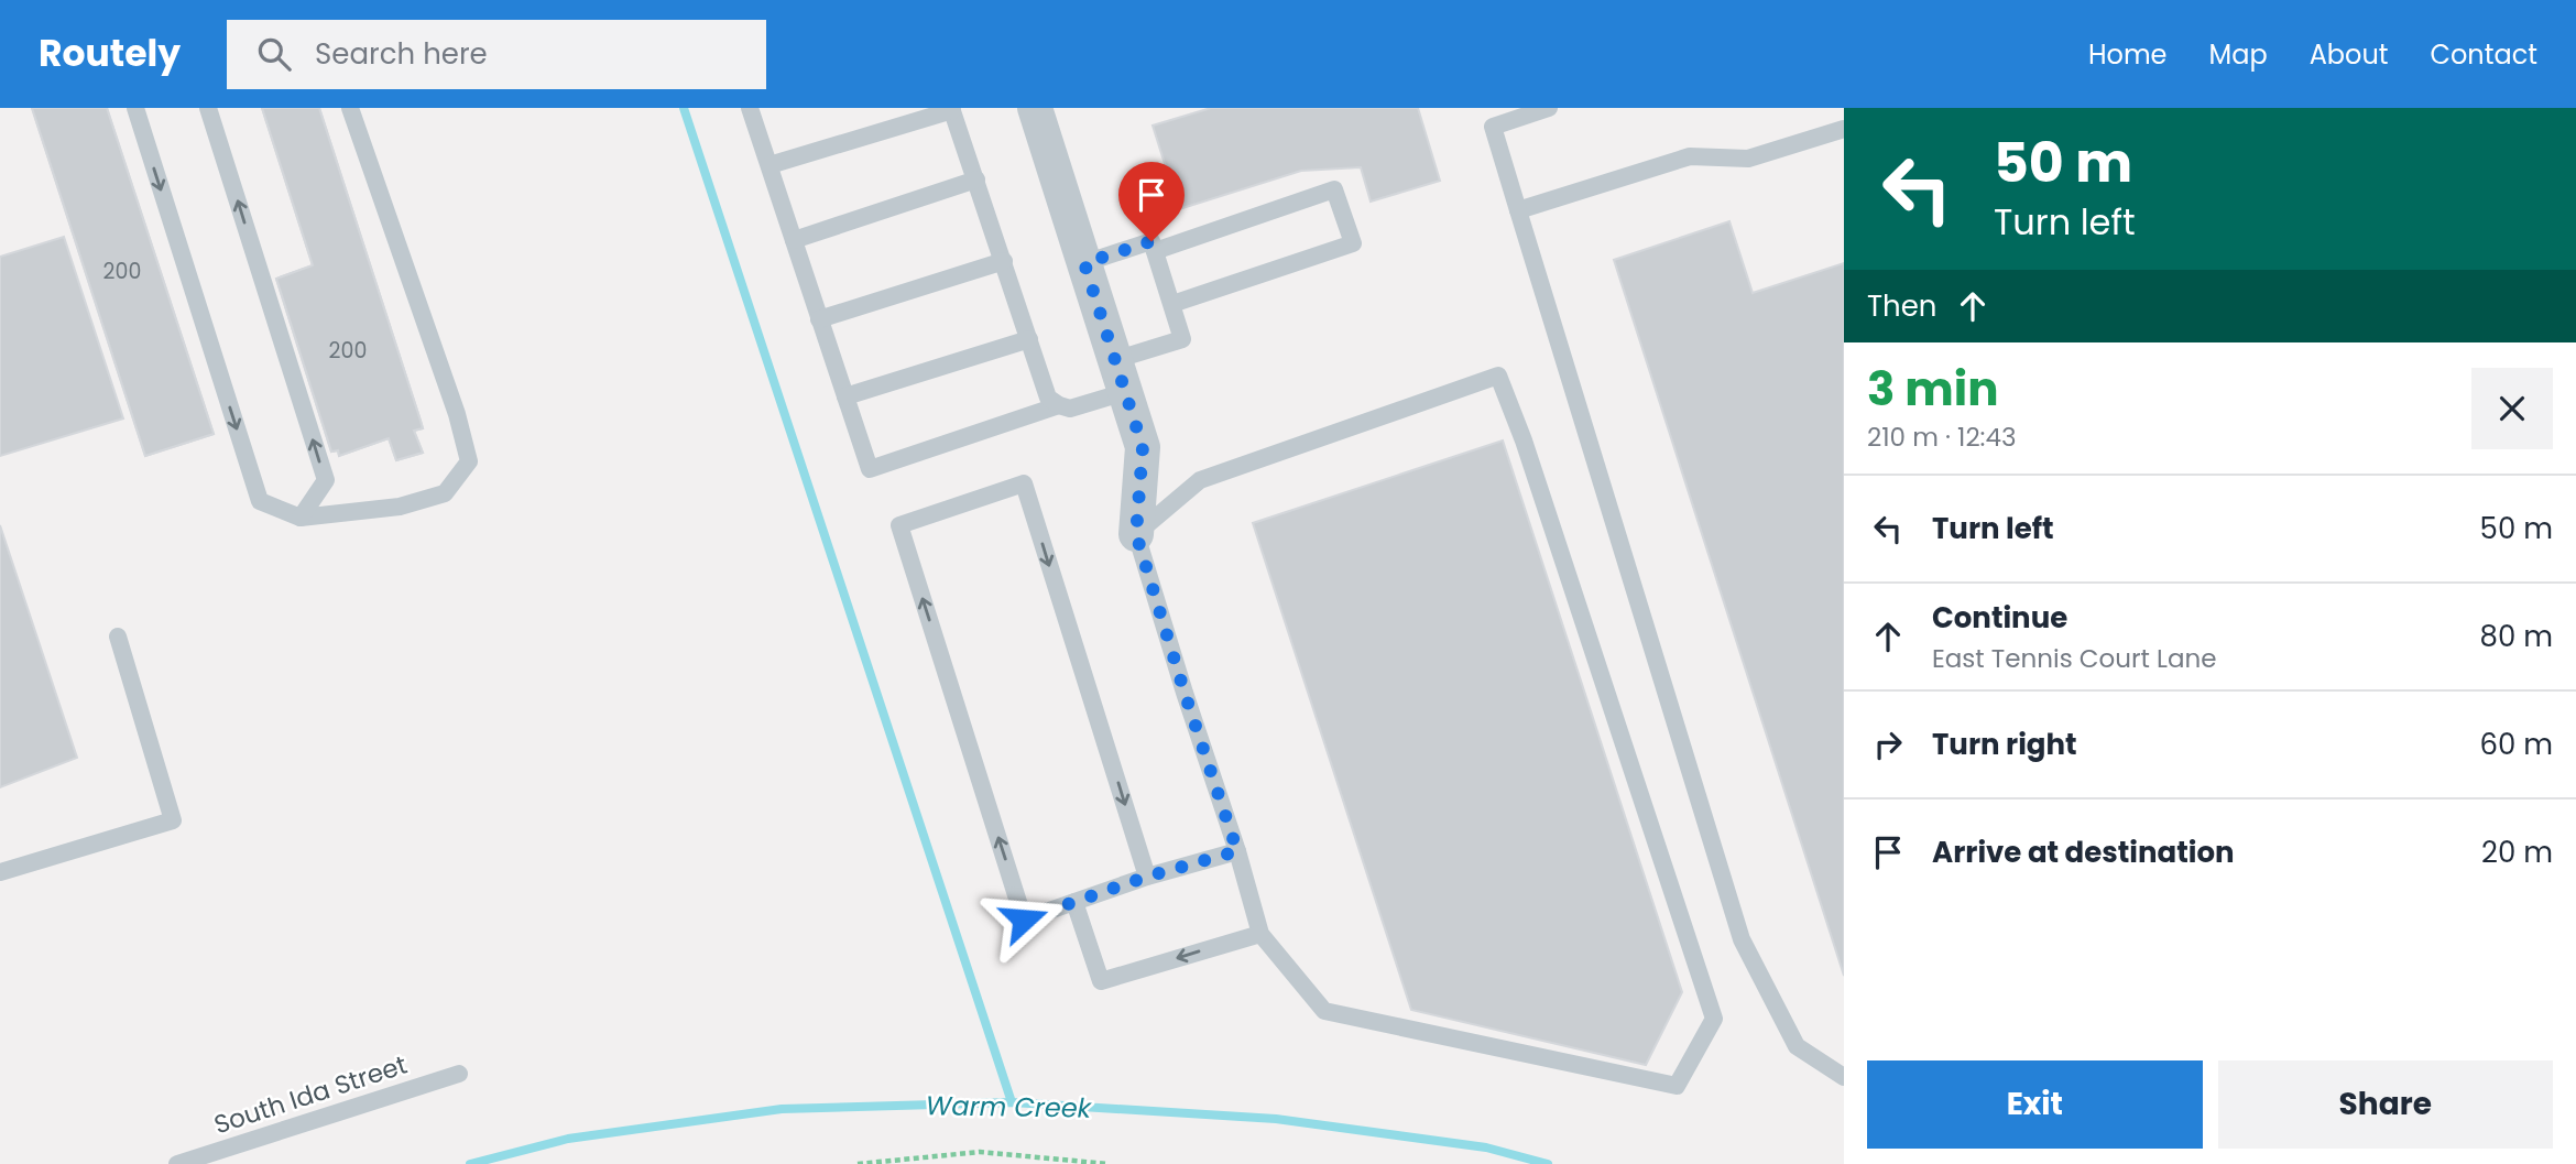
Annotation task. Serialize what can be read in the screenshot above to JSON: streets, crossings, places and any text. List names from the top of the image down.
{
  "streets": {
    "lane": ["South Ida Street"]
  },
  "water": ["Warm Creek"],
  "house_numbers": ["200", "200"],
  "page": {
    "header": "Routely",
    "search": "Search here",
    "nav": [
      "Home",
      "Map",
      "About",
      "Contact"
    ],
    "turn": ["50 m", "Turn left"],
    "then": "Then",
    "heading": ["3 min", "210 m · 12:43"],
    "list": [
      {
        "name": "Turn left",
        "value": "50 m"
      },
      {
        "name": "Continue",
        "note": "East Tennis Court Lane",
        "value": "80 m"
      },
      {
        "name": "Turn right",
        "value": "60 m"
      },
      {
        "name": "Arrive at destination",
        "value": "20 m"
      }
    ],
    "buttons": ["Exit", "Share"]
  }
}
